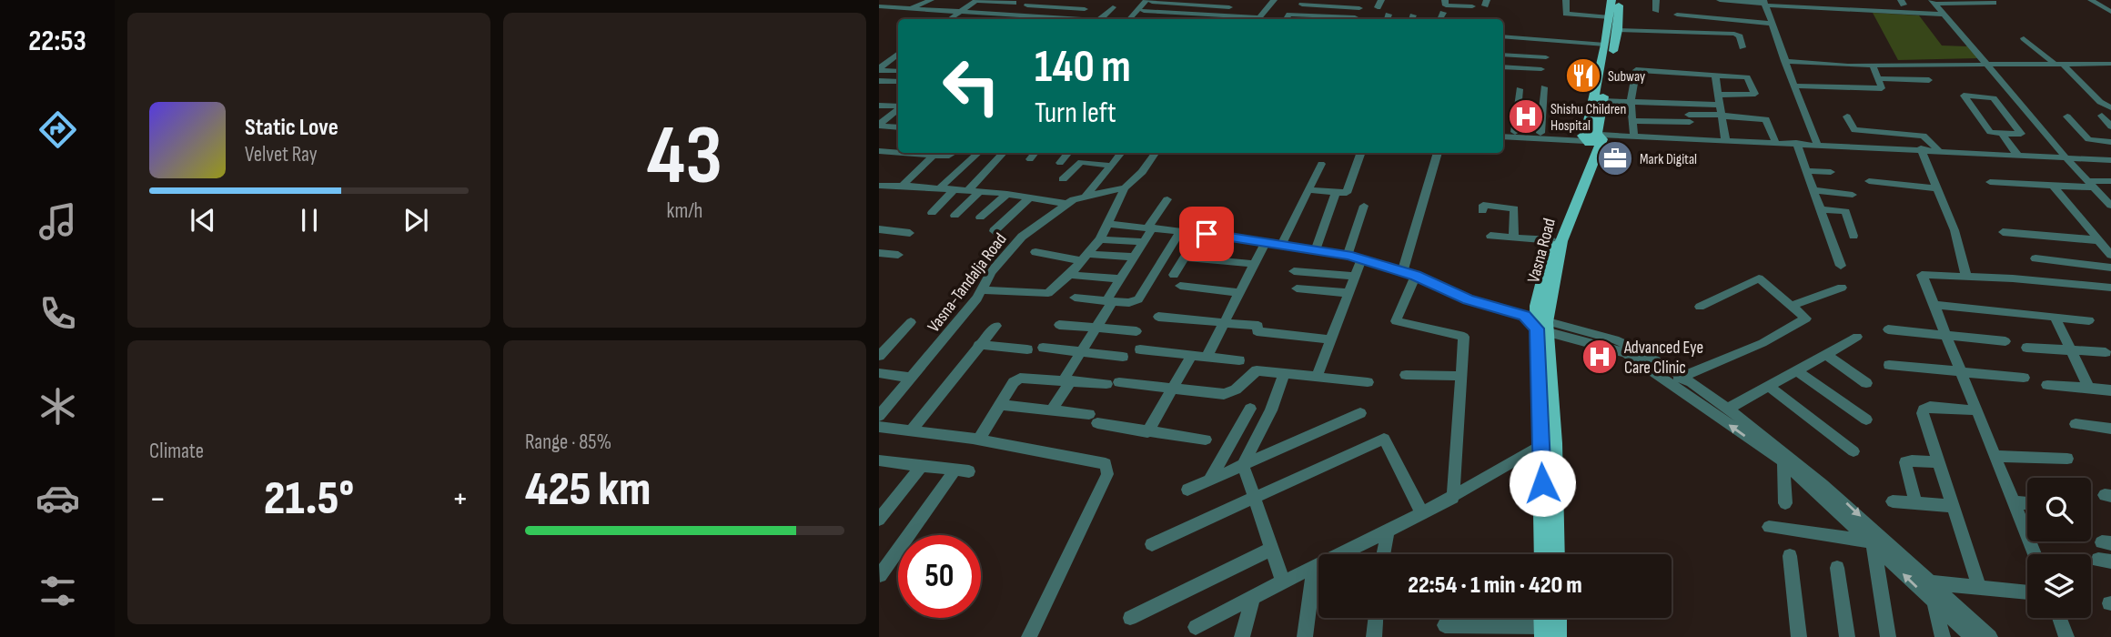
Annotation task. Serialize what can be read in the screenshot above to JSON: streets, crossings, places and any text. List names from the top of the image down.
{
  "streets": {
    "main road": ["Vasna Road"],
    "street": ["Vasna-Tandalja Road"]
  },
  "places": {
    "restaurant": ["Subway"],
    "hospital": ["Shishu Children Hospital", "Advanced Eye Care Clinic"],
    "office": ["Mark Digital"]
  },
  "page": {
    "tabs": "22:53",
    "tile": [
      ["43", "km/h"],
      "Climate",
      ["Range · 85%", "425 km"]
    ],
    "turn": ["140 m", "Turn left"],
    "song": ["Static Love", "Velvet Ray"],
    "heat": ["−", "21.5°", "+"],
    "limit": "50",
    "trip": "22:54 · 1 min · 420 m"
  }
}
